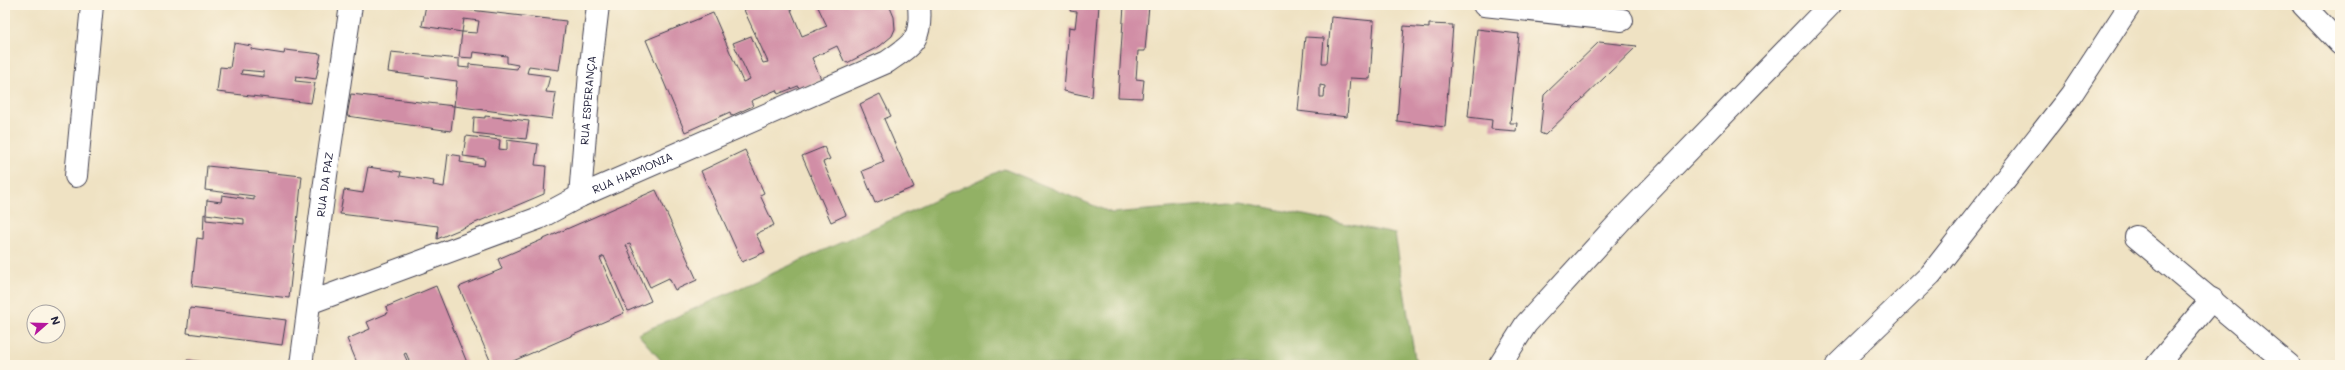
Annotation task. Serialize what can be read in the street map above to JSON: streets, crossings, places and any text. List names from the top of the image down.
{
  "streets": {
    "street": ["RUA ESPERANÇA", "RUA HARMONIA", "RUA DA PAZ"]
  },
  "crossings": [
    ["RUA ESPERANÇA", "RUA HARMONIA"],
    ["RUA HARMONIA", "RUA DA PAZ"]
  ],
  "north": "right"
}
